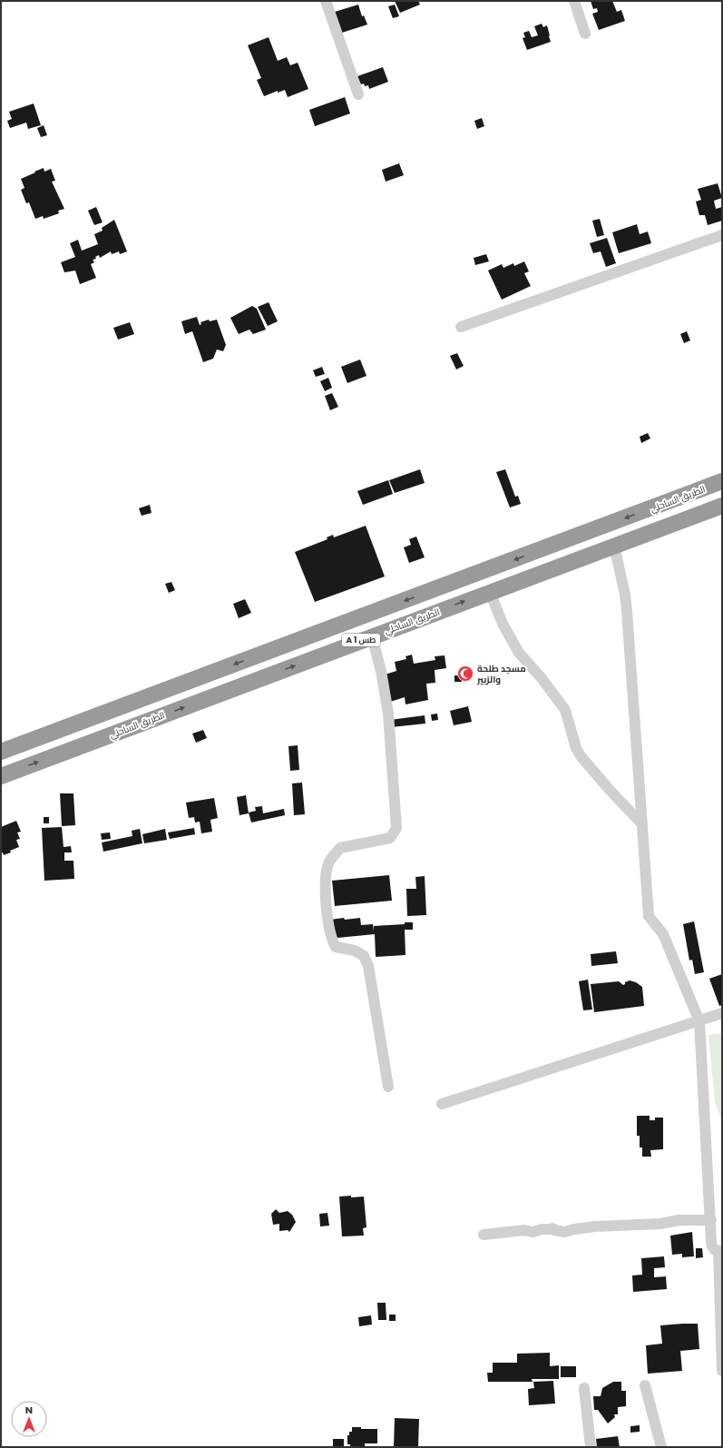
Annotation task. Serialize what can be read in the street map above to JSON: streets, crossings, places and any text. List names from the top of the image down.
{
  "streets": {
    "highway": ["الطريق الساحلي", "A 1 طس"]
  },
  "places": {
    "mosque": ["مسجد طلحة والزبير"]
  },
  "north": "top"
}
